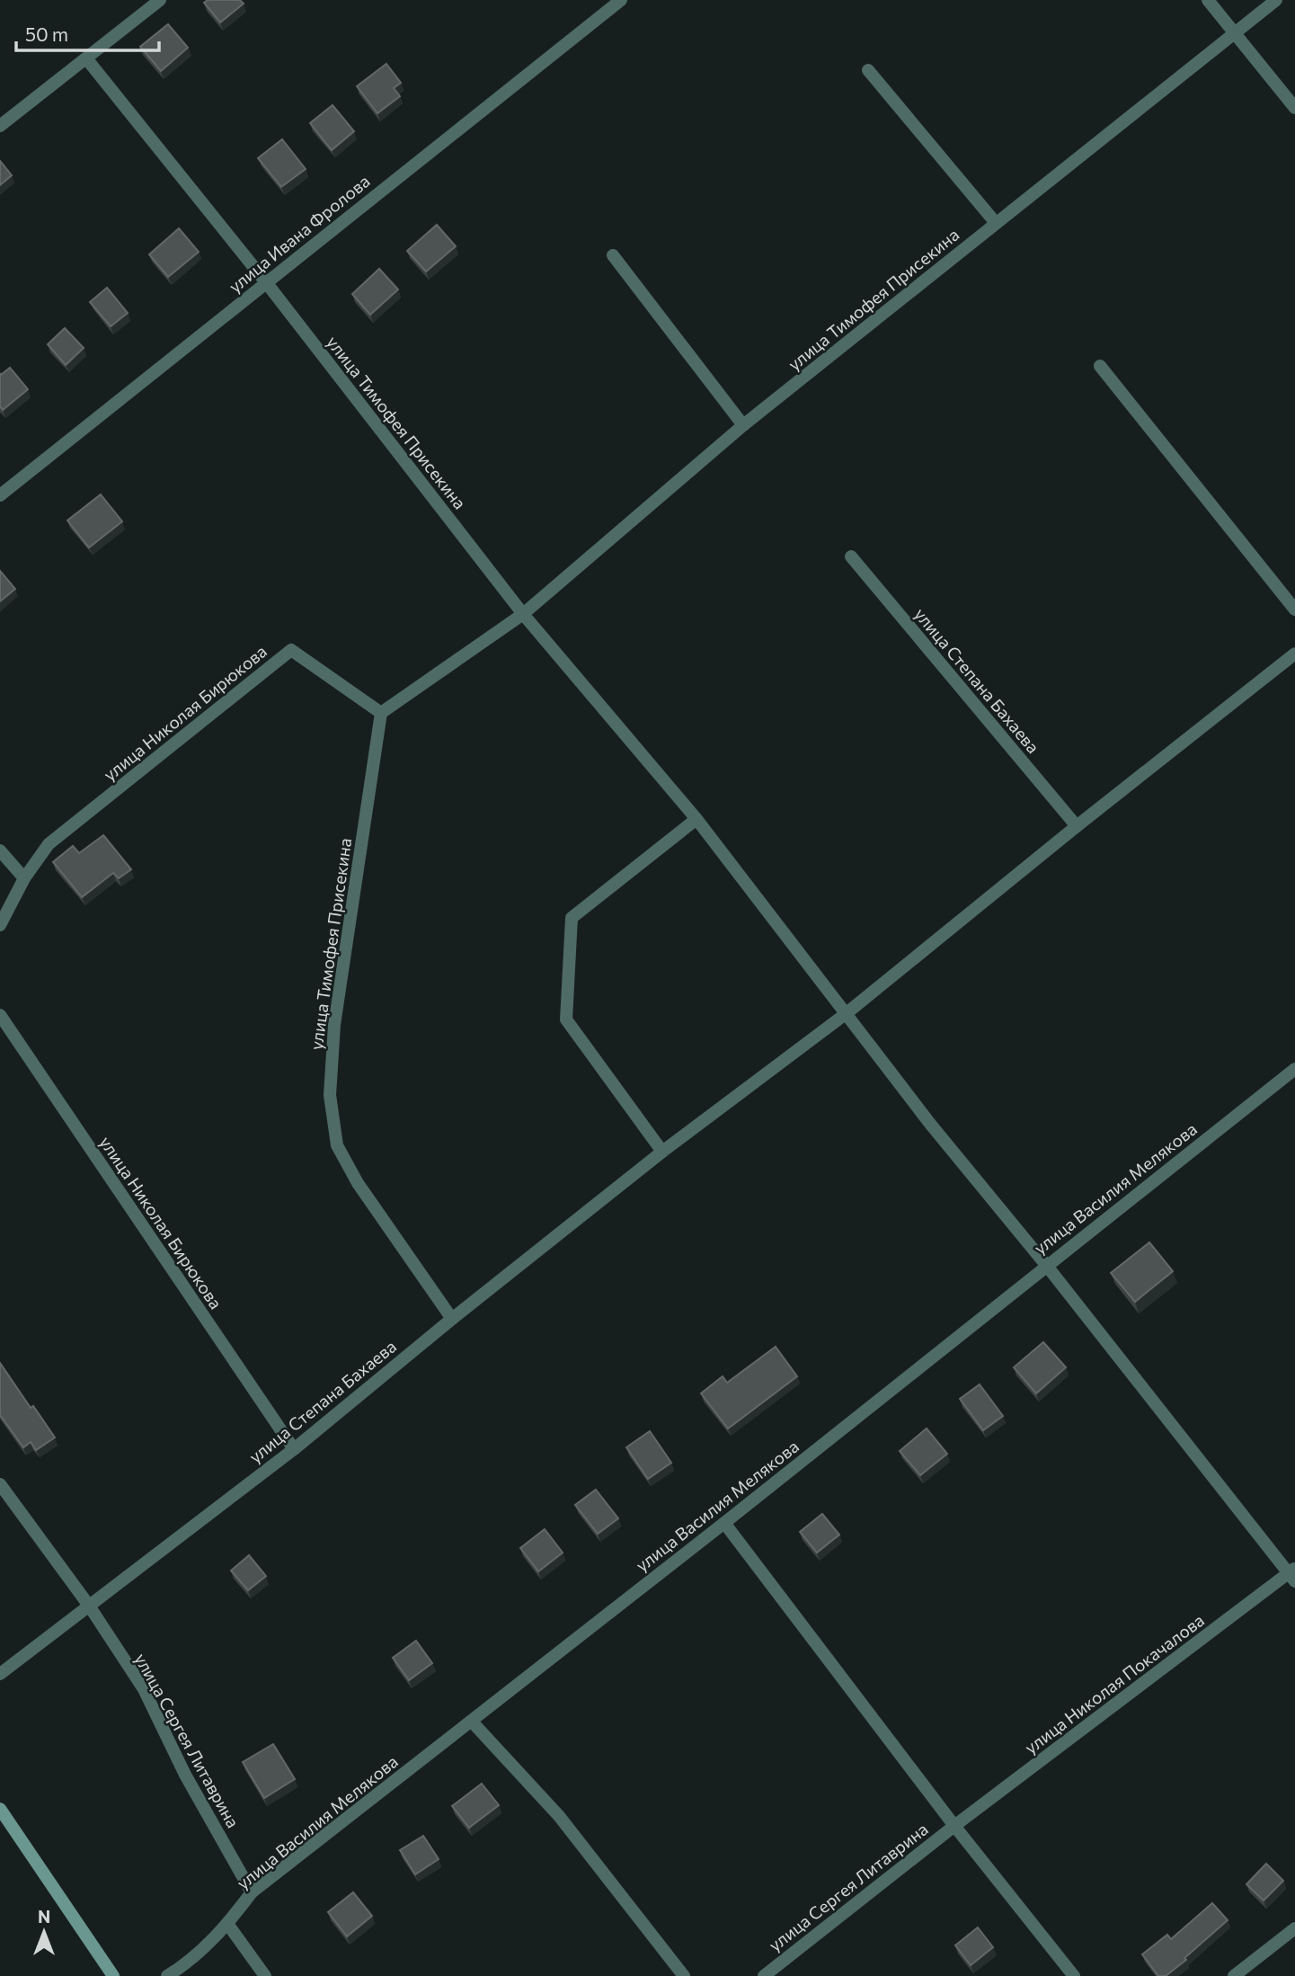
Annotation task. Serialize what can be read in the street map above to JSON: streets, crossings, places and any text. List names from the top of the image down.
{
  "streets": {
    "street": [
      "улица Ивана Фролова",
      "улица Тимофея Присекина",
      "улица Степана Бахаева",
      "улица Николая Бирюкова",
      "улица Василия Мелякова",
      "улица Николая Покачалова",
      "улица Сергея Литаврина"
    ]
  },
  "crossings": [
    ["улица Ивана Фролова", "улица Тимофея Присекина"],
    ["улица Тимофея Присекина", "улица Степана Бахаева"],
    ["улица Тимофея Присекина", "улица Николая Бирюкова"],
    ["улица Степана Бахаева", "улица Николая Бирюкова"],
    ["улица Степана Бахаева", "улица Сергея Литаврина"],
    ["улица Василия Мелякова", "улица Сергея Литаврина"],
    ["улица Николая Покачалова", "улица Сергея Литаврина"]
  ],
  "scale_bar": "50 m",
  "north": "top"
}
